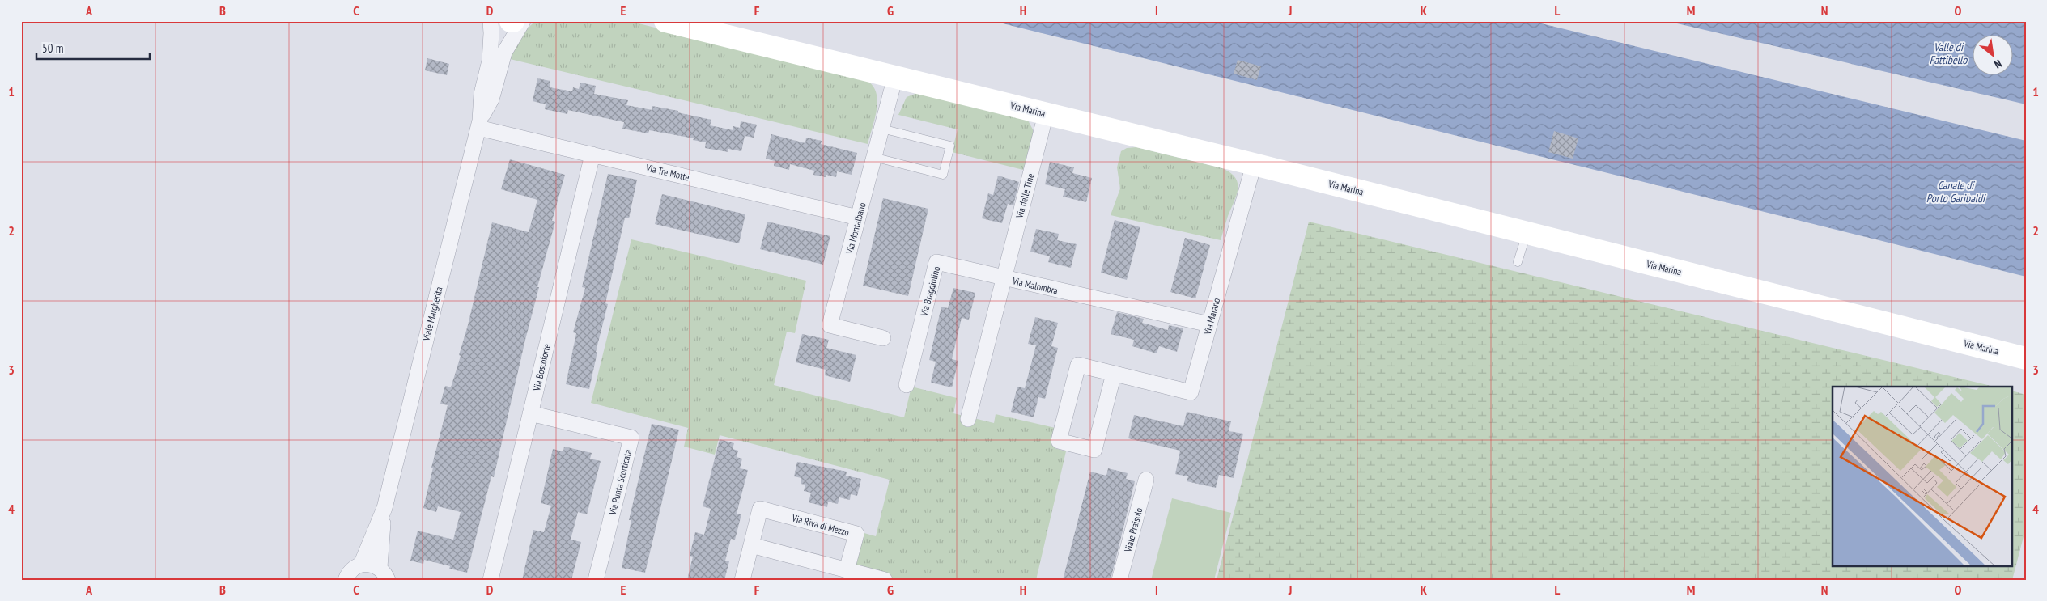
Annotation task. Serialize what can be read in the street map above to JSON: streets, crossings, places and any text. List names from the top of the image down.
{
  "streets": {
    "street": [
      "Via Marina",
      "Via Tre Motte",
      "Via delle Tine",
      "Via Montalbano",
      "Via Malombra",
      "Via Braggiolino",
      "Viale Margherita",
      "Via Marano",
      "Via Boscoforte",
      "Via Punta Scorticata",
      "Via Riva di Mezzo",
      "Viale Praisolo"
    ]
  },
  "crossings": [
    ["Via Marina", "Via delle Tine"],
    ["Via Marina", "Via Montalbano"],
    ["Via Marina", "Via Marano"],
    ["Via Tre Motte", "Via Montalbano"],
    ["Via Tre Motte", "Viale Margherita"],
    ["Via Tre Motte", "Via Boscoforte"],
    ["Via delle Tine", "Via Malombra"],
    ["Via delle Tine", "Via Braggiolino"],
    ["Via Malombra", "Via Braggiolino"],
    ["Via Malombra", "Via Marano"],
    ["Via Boscoforte", "Via Punta Scorticata"]
  ],
  "water": ["Valle di Fattibello", "Canale di Porto Garibaldi"],
  "scale_bar": "50 m",
  "north": "bottom right",
  "grid": {
    "columns": [
      "A",
      "B",
      "C",
      "D",
      "E",
      "F",
      "G",
      "H",
      "I",
      "J",
      "K",
      "L",
      "M",
      "N",
      "O"
    ],
    "rows": [
      "1",
      "2",
      "3",
      "4"
    ]
  }
}
